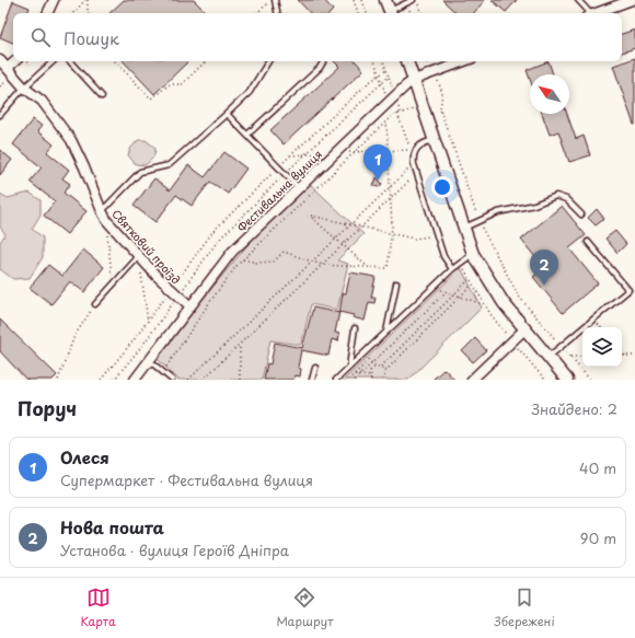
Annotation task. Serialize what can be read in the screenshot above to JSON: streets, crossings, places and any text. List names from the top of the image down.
{
  "streets": {
    "street": ["Фестивальна вулиця", "Святковий проїзд"]
  },
  "crossings": [
    ["Фестивальна вулиця", "Святковий проїзд"]
  ],
  "north": "top left",
  "page": {
    "search": "Пошук",
    "pins": ["1", "2"],
    "heading": ["Поруч", "Знайдено: 2"],
    "list": [
      {
        "mark": "1",
        "name": "Олеся",
        "note": "Супермаркет · Фестивальна вулиця",
        "value": "40 m"
      },
      {
        "mark": "2",
        "name": "Нова пошта",
        "note": "Установа · вулиця Героїв Дніпра",
        "value": "90 m"
      }
    ],
    "nav": ["Карта", "Маршрут", "Збережені"]
  }
}
